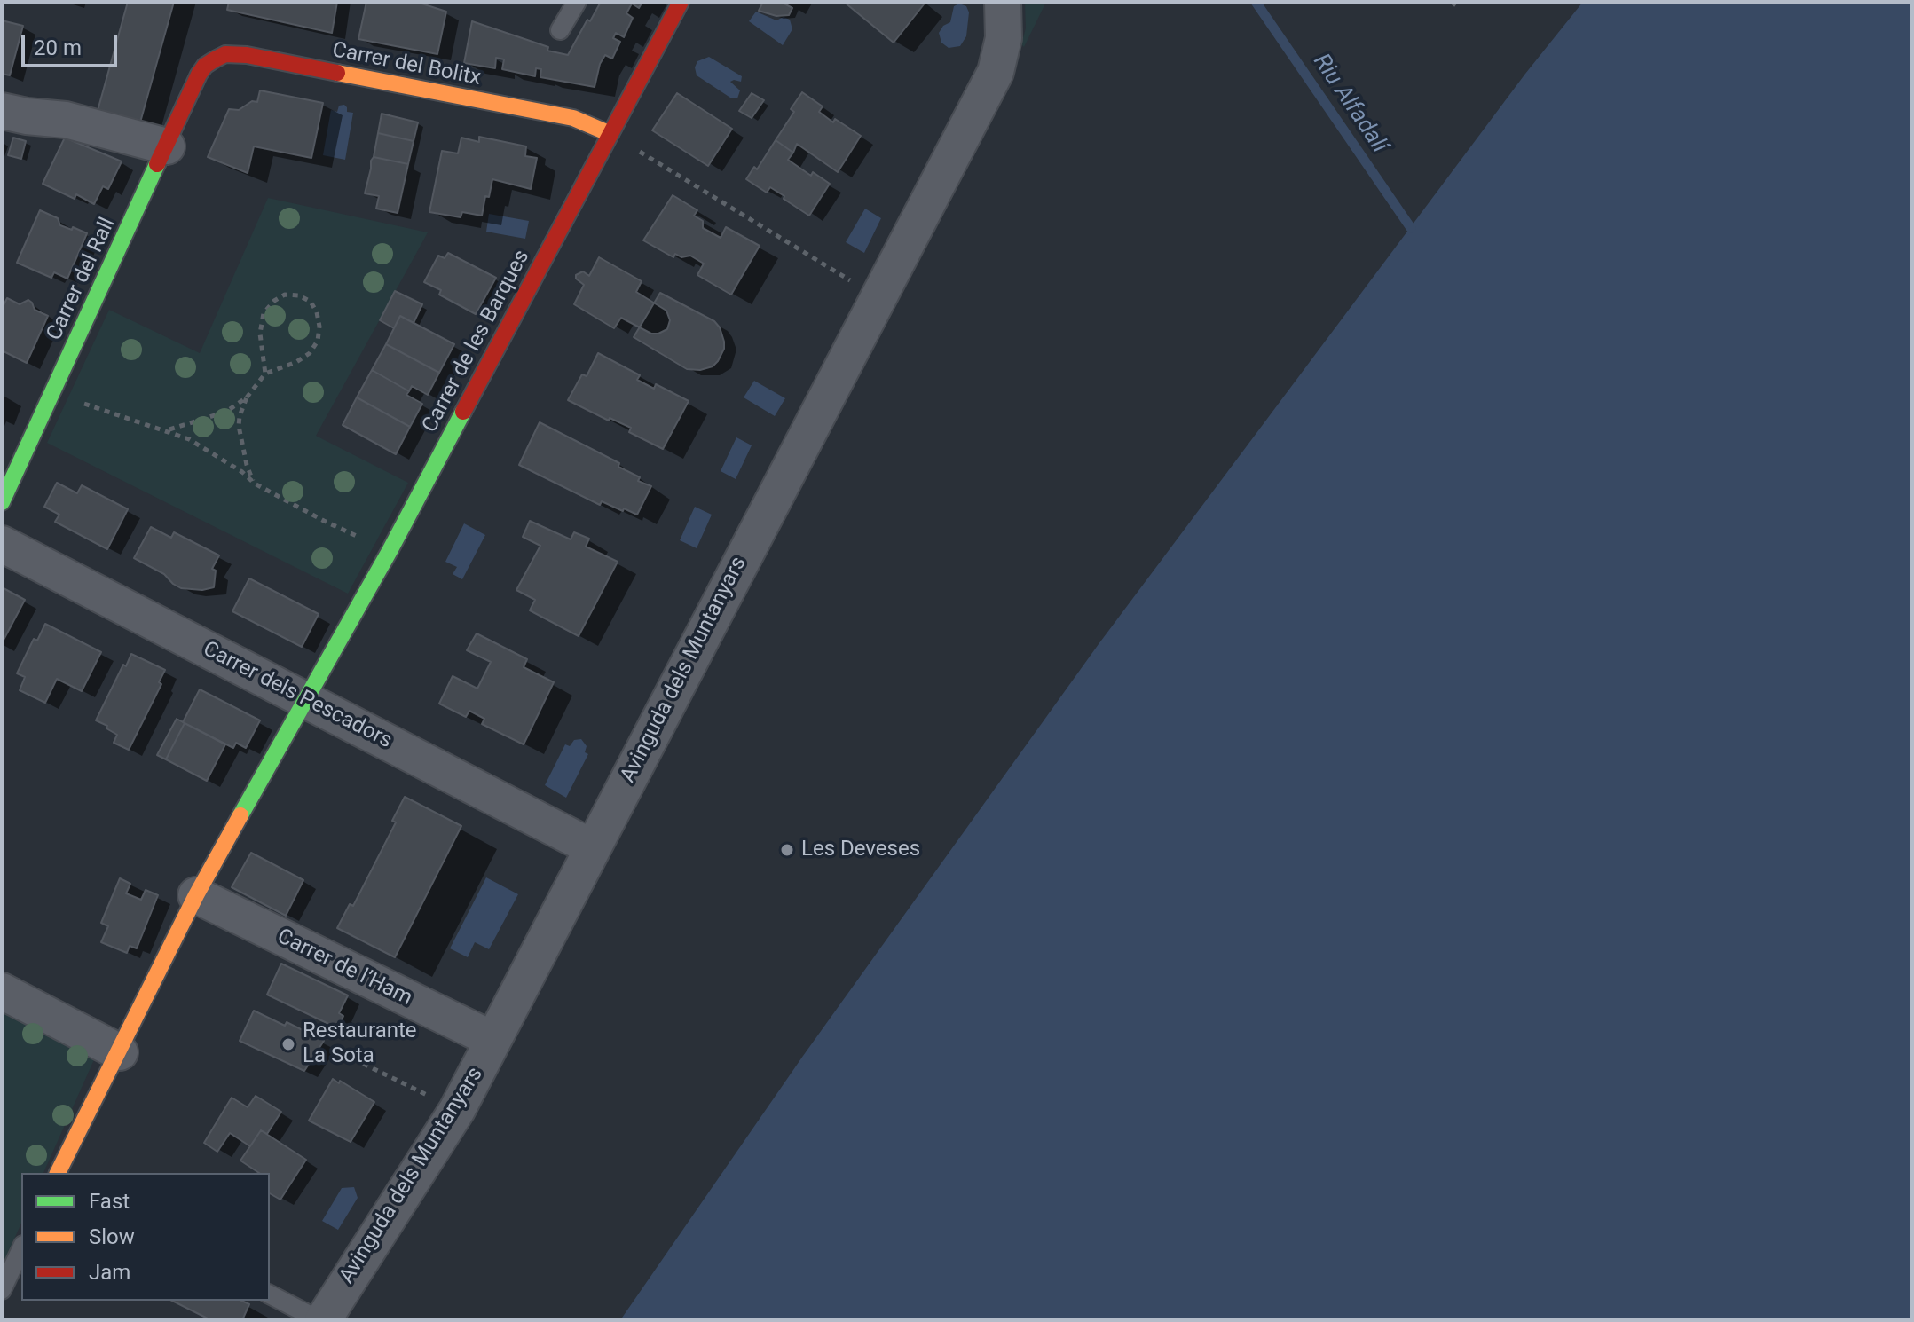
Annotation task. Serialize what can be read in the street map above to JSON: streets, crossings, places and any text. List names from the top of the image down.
{
  "streets": {
    "street": [
      "Carrer del Bolitx",
      "Carrer del Rall",
      "Carrer de les Barques",
      "Avinguda dels Muntanyars",
      "Carrer dels Pescadors",
      "Carrer de l’Ham"
    ]
  },
  "crossings": [
    ["Carrer del Bolitx", "Carrer del Rall"],
    ["Carrer del Bolitx", "Carrer de les Barques"],
    ["Carrer de les Barques", "Carrer dels Pescadors"],
    ["Avinguda dels Muntanyars", "Carrer dels Pescadors"],
    ["Avinguda dels Muntanyars", "Carrer de l’Ham"]
  ],
  "water": ["Riu Alfadalí"],
  "places": ["Les Deveses", "Restaurante La Sota"],
  "legend": ["Fast", "Slow", "Jam"],
  "scale_bar": "20 m"
}
